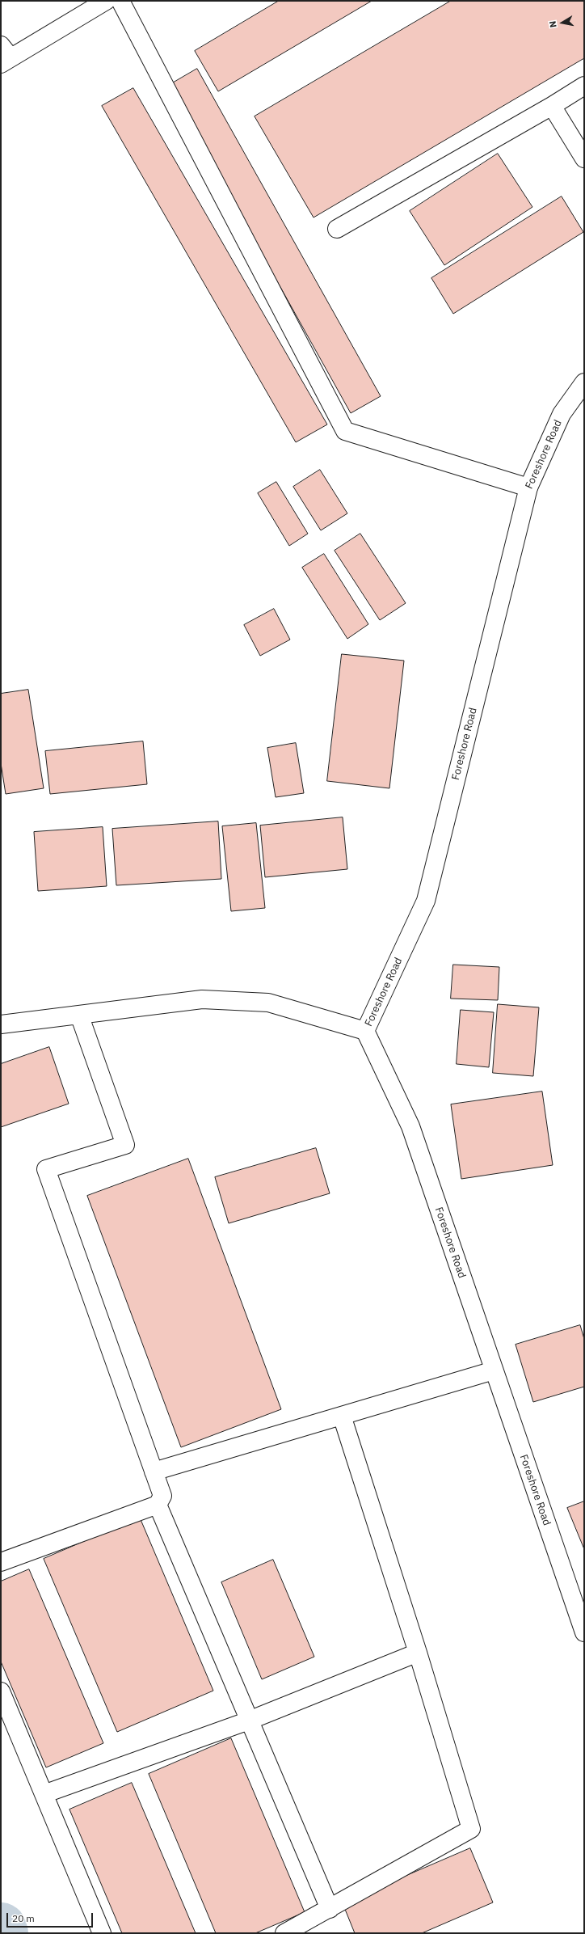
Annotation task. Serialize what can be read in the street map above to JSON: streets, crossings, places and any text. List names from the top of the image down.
{
  "streets": {
    "street": ["Foreshore Road"]
  },
  "scale_bar": "20 m",
  "north": "left"
}
